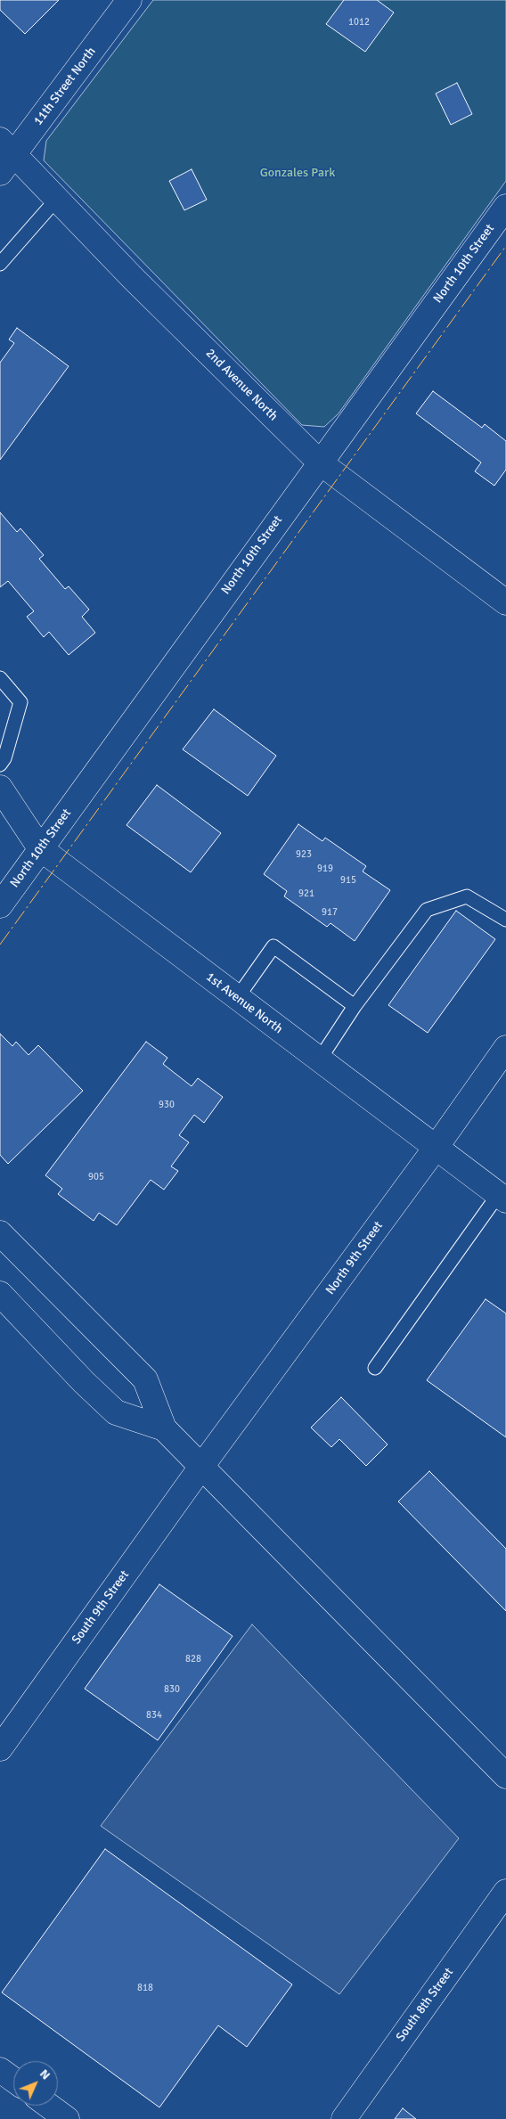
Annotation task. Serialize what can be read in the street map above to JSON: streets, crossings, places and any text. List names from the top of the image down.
{
  "streets": {
    "main road": [
      "11th Street North",
      "North 10th Street",
      "2nd Avenue North",
      "1st Avenue North",
      "North 9th Street",
      "South 9th Street",
      "South 8th Street"
    ]
  },
  "crossings": [
    ["11th Street North", "2nd Avenue North"],
    ["North 10th Street", "2nd Avenue North"],
    ["North 10th Street", "1st Avenue North"],
    ["1st Avenue North", "North 9th Street"],
    ["North 9th Street", "South 9th Street"]
  ],
  "parks": ["Gonzales Park"],
  "house_numbers": [
    "1012",
    "923",
    "919",
    "915",
    "921",
    "917",
    "930",
    "905",
    "828",
    "830",
    "834",
    "818"
  ],
  "north": "top right"
}
